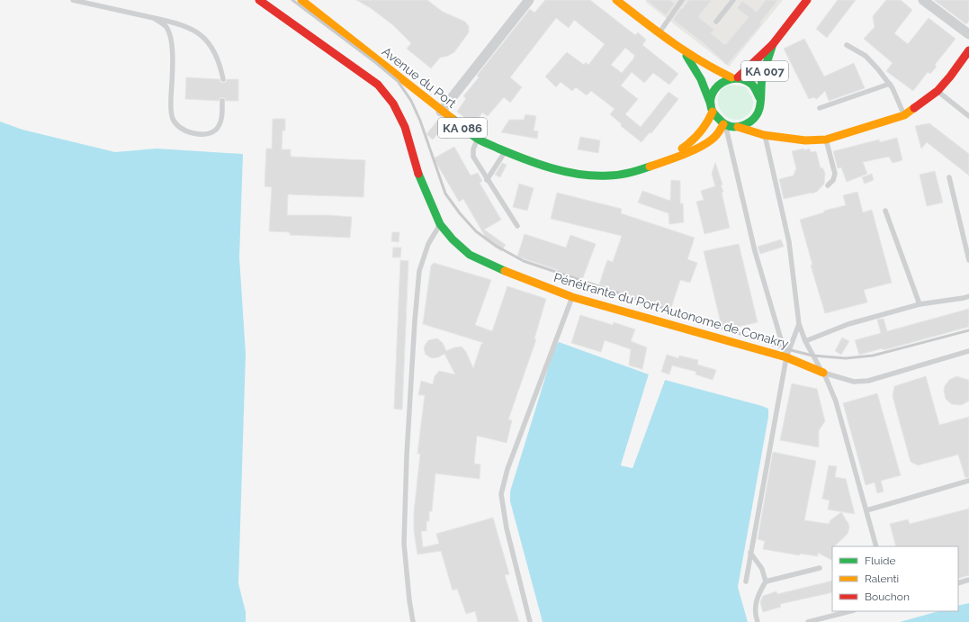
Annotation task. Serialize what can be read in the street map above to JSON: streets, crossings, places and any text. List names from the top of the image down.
{
  "streets": {
    "street": [
      "KA 007",
      "Avenue du Port",
      "KA 086",
      "Pénétrante du Port Autonome de Conakry"
    ]
  },
  "crossings": [
    ["KA 007", "Avenue du Port"]
  ],
  "legend": ["Fluide", "Ralenti", "Bouchon"]
}
